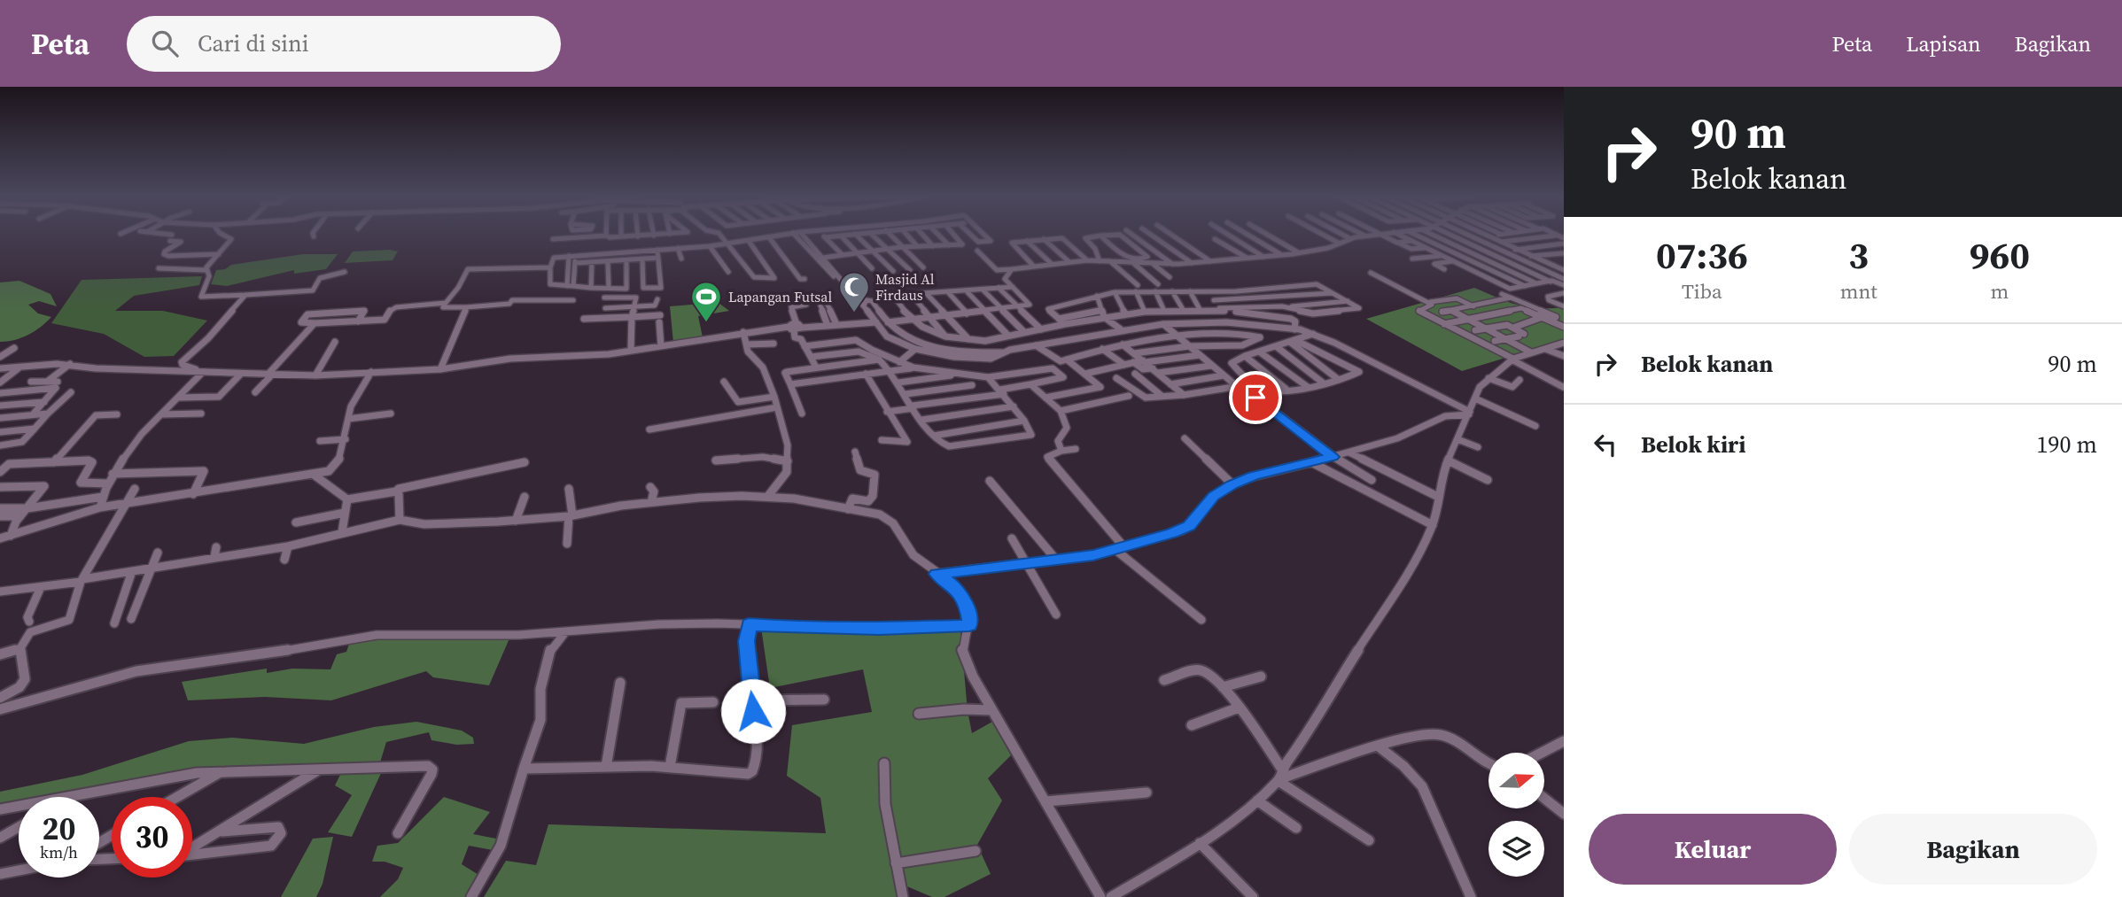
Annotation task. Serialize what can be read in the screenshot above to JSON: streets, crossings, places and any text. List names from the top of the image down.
{
  "places": {
    "mosque": ["Masjid Al Firdaus"],
    "sports": ["Lapangan Futsal"]
  },
  "north": "right",
  "page": {
    "header": "Peta",
    "search": "Cari di sini",
    "nav": ["Peta", "Lapisan", "Bagikan"],
    "turn": ["90 m", "Belok kanan"],
    "eta": [
      "07:36",
      "Tiba",
      "3",
      "mnt",
      "960",
      "m"
    ],
    "list": [
      {
        "name": "Belok kanan",
        "value": "90 m"
      },
      {
        "name": "Belok kiri",
        "value": "190 m"
      }
    ],
    "speed": "20 km/h",
    "limit": "30",
    "buttons": ["Keluar", "Bagikan"]
  }
}
